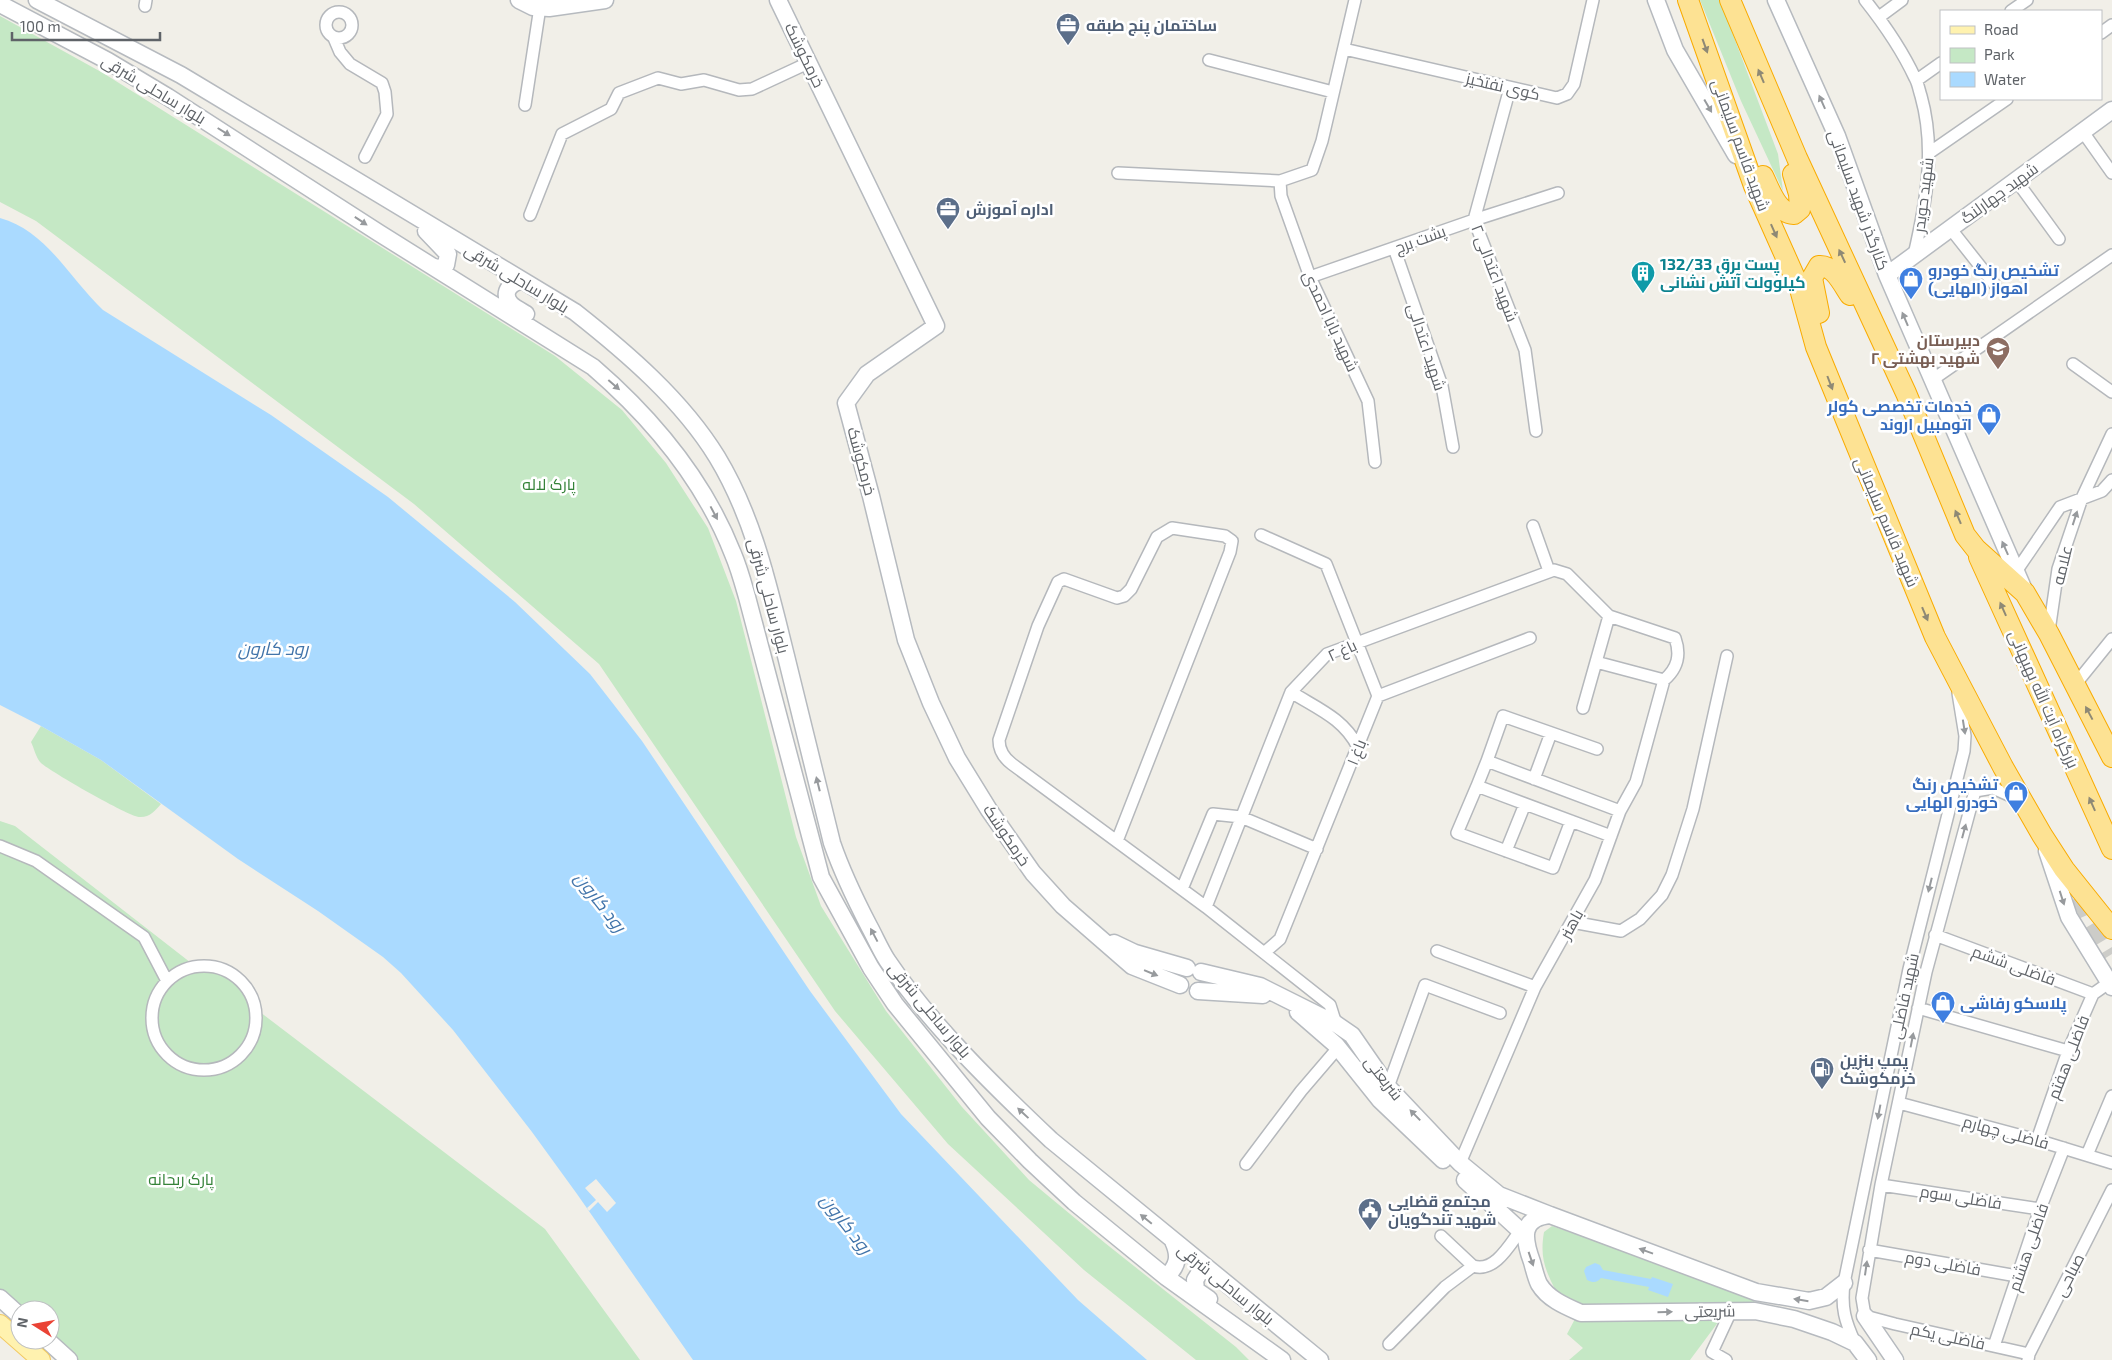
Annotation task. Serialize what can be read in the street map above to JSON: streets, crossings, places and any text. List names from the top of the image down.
{
  "streets": {
    "highway": ["شهید قاسم سلیمانی", "بزرگراه آیت الله بهبهانی"],
    "main road": [
      "خرمکوشک",
      "بلوار ساحلی شرقی",
      "شهید چهارلنگ",
      "کنارگذر شهید سلیمانی",
      "شریعتی"
    ],
    "street": [
      "کوی نفتخیز",
      "شهید حویدر",
      "پشت برج",
      "شهید اعتدالی ۲",
      "شهید بابا احمدی",
      "شهید اعتدالی",
      "علامه",
      "باغ ۲",
      "باغ ۱",
      "باهنر",
      "فاضلی ششم",
      "شهید فاضلی",
      "فاضلی هفتم",
      "فاضلی چهارم",
      "فاضلی سوم",
      "فاضلی هشتم",
      "فاضلی دوم",
      "صباحی",
      "فاضلی یکم"
    ]
  },
  "crossings": [
    ["خرمکوشک", "شریعتی"],
    ["کوی نفتخیز", "شهید اعتدالی ۲"],
    ["شهید قاسم سلیمانی", "شهید فاضلی"],
    ["شهید چهارلنگ", "شهید حویدر"],
    ["شهید چهارلنگ", "کنارگذر شهید سلیمانی"],
    ["کنارگذر شهید سلیمانی", "علامه"],
    ["پشت برج", "شهید اعتدالی ۲"],
    ["پشت برج", "شهید بابا احمدی"],
    ["پشت برج", "شهید اعتدالی"],
    ["باهنر", "شریعتی"],
    ["فاضلی ششم", "شهید فاضلی"],
    ["فاضلی ششم", "فاضلی هفتم"],
    ["شهید فاضلی", "شریعتی"],
    ["شهید فاضلی", "فاضلی چهارم"],
    ["شهید فاضلی", "فاضلی سوم"],
    ["شهید فاضلی", "فاضلی دوم"],
    ["شهید فاضلی", "فاضلی یکم"],
    ["فاضلی هفتم", "فاضلی چهارم"],
    ["فاضلی چهارم", "فاضلی هشتم"],
    ["فاضلی سوم", "فاضلی هشتم"],
    ["فاضلی هشتم", "فاضلی دوم"],
    ["فاضلی هشتم", "فاضلی یکم"],
    ["صباحی", "فاضلی یکم"]
  ],
  "one_way": ["کنارگذر شهید سلیمانی", "علامه"],
  "water": ["رود کارون"],
  "parks": ["پارک لاله", "پارک ریحانه"],
  "places": {
    "office": ["ساختمان پنج طبقه", "اداره آموزش"],
    "building": ["پست برق 132/33 کیلوولت آتش نشانی"],
    "shop": [
      "تشخیص رنگ خودرو اهواز (الهایی)",
      "خدمات تخصصی کولر اتومبیل اروند",
      "تشخیص رنگ خودرو الهایی",
      "پلاسکو رفاشی"
    ],
    "school or university": ["دبیرستان شهید بهشتی ۲"],
    "fuel station": ["پمپ بنزین خرمکوشک"],
    "public building": ["مجتمع قضایی شهید تندگویان"]
  },
  "legend": ["Road", "Park", "Water"],
  "scale_bar": "100 m",
  "north": "left"
}
